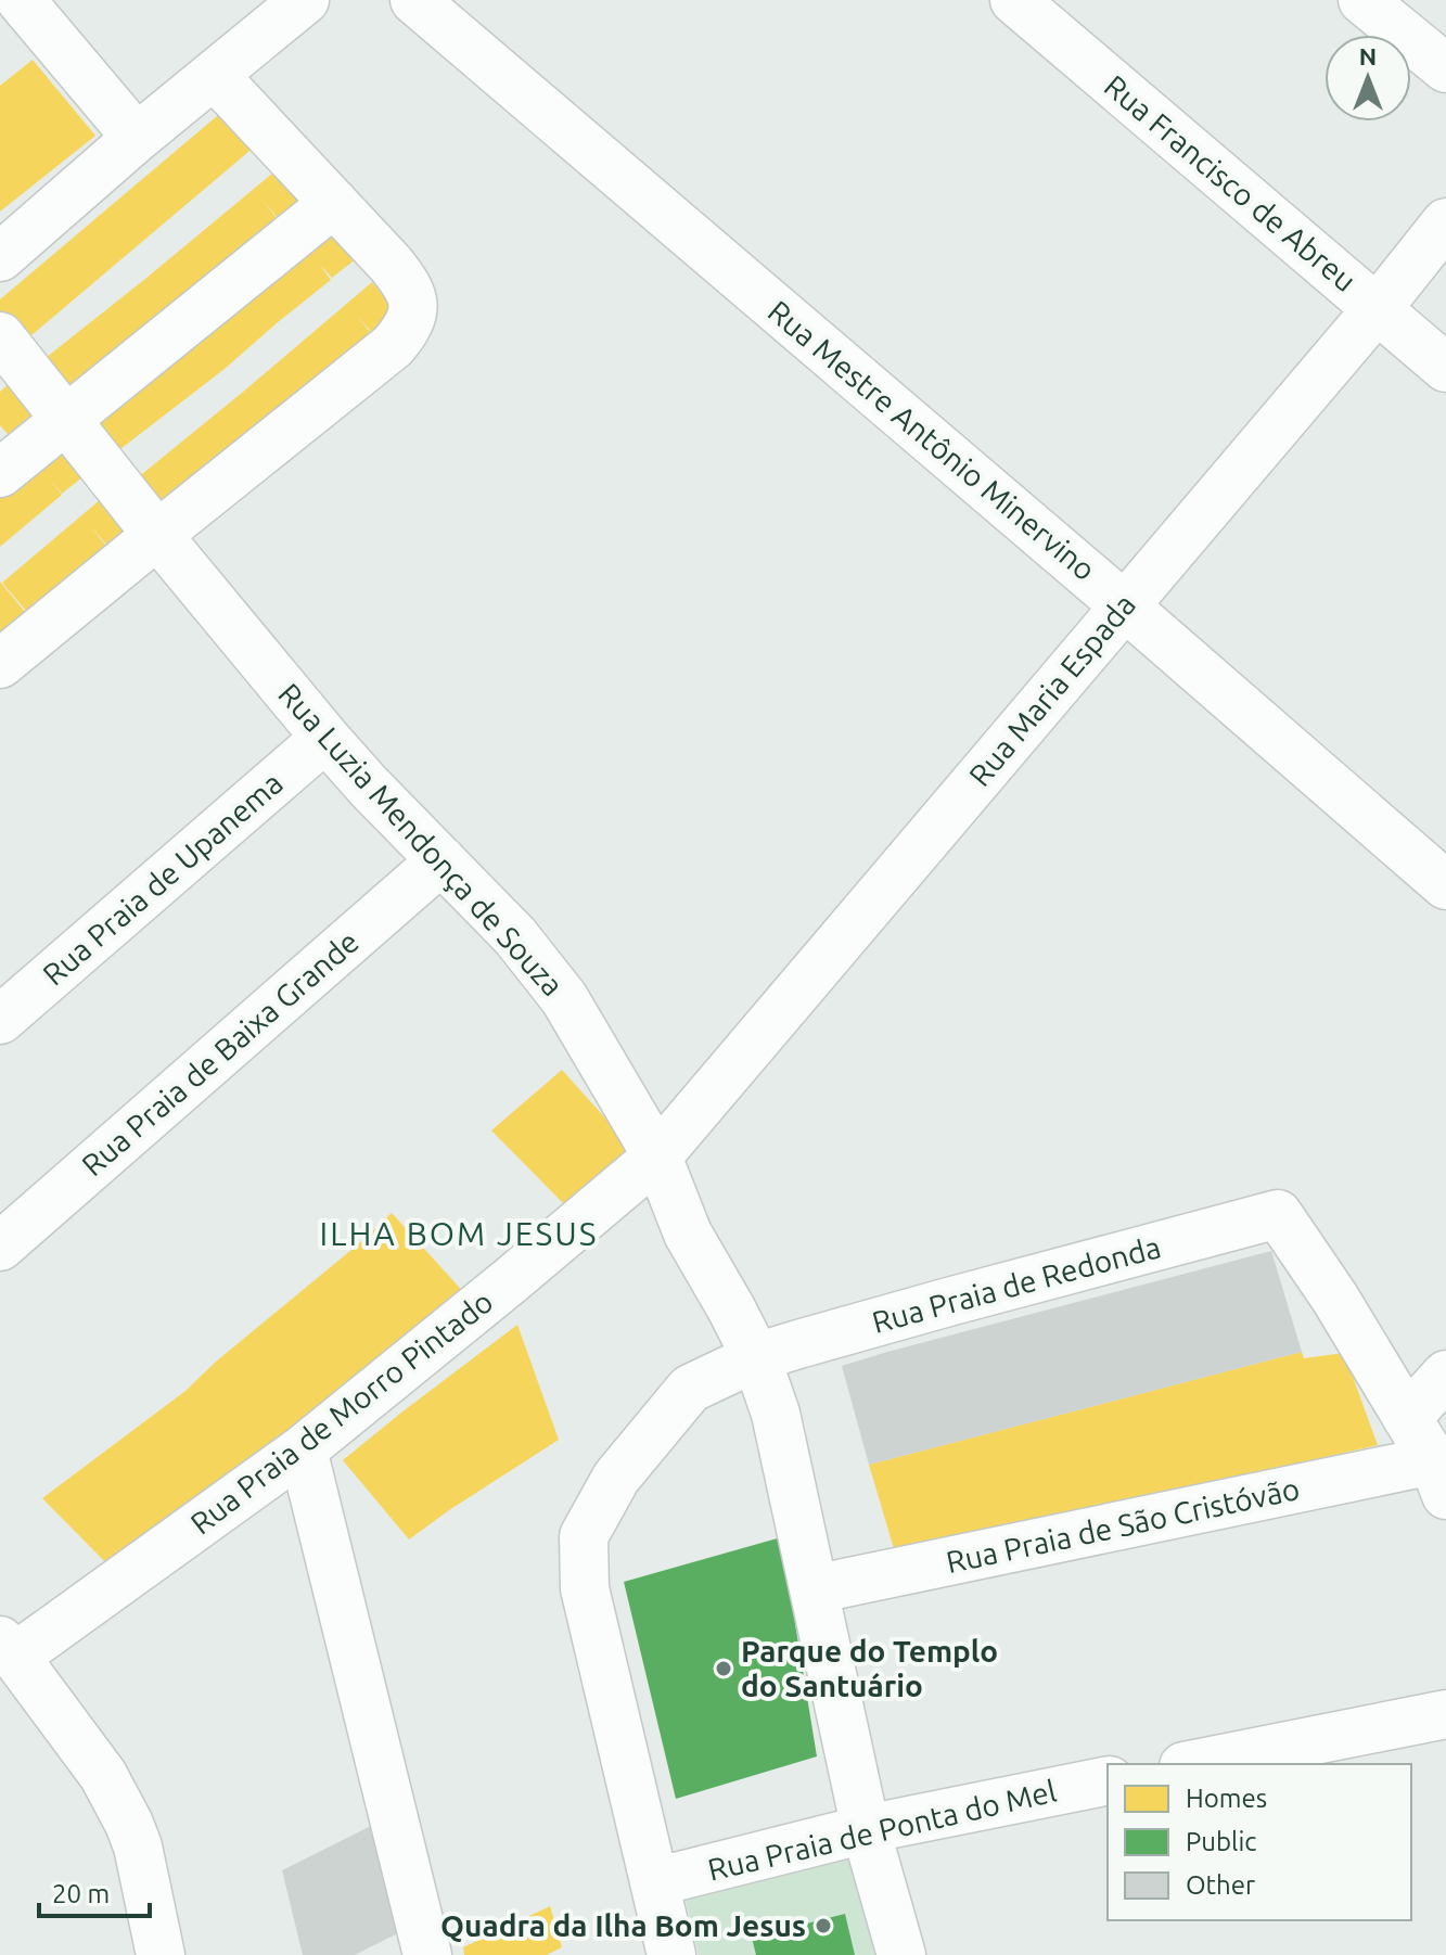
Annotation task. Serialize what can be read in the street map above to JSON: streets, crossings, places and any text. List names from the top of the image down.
{
  "streets": {
    "street": [
      "Rua Francisco de Abreu",
      "Rua Mestre Antônio Minervino",
      "Rua Maria Espada",
      "Rua Luzia Mendonça de Souza",
      "Rua Praia de Upanema",
      "Rua Praia de Baixa Grande",
      "Rua Praia de Redonda",
      "Rua Praia de Morro Pintado",
      "Rua Praia de São Cristóvão",
      "Rua Praia de Ponta do Mel"
    ]
  },
  "crossings": [
    ["Rua Francisco de Abreu", "Rua Maria Espada"],
    ["Rua Mestre Antônio Minervino", "Rua Maria Espada"],
    ["Rua Maria Espada", "Rua Luzia Mendonça de Souza"],
    ["Rua Maria Espada", "Rua Praia de Morro Pintado"],
    ["Rua Luzia Mendonça de Souza", "Rua Praia de Upanema"],
    ["Rua Luzia Mendonça de Souza", "Rua Praia de Baixa Grande"],
    ["Rua Luzia Mendonça de Souza", "Rua Praia de Redonda"],
    ["Rua Luzia Mendonça de Souza", "Rua Praia de Morro Pintado"],
    ["Rua Luzia Mendonça de Souza", "Rua Praia de São Cristóvão"],
    ["Rua Luzia Mendonça de Souza", "Rua Praia de Ponta do Mel"],
    ["Rua Praia de Redonda", "Rua Praia de Ponta do Mel"]
  ],
  "districts": ["ILHA BOM JESUS"],
  "places": ["Parque do Templo do Santuário", "Quadra da Ilha Bom Jesus"],
  "legend": ["Homes", "Public", "Other"],
  "scale_bar": "20 m",
  "north": "top"
}
